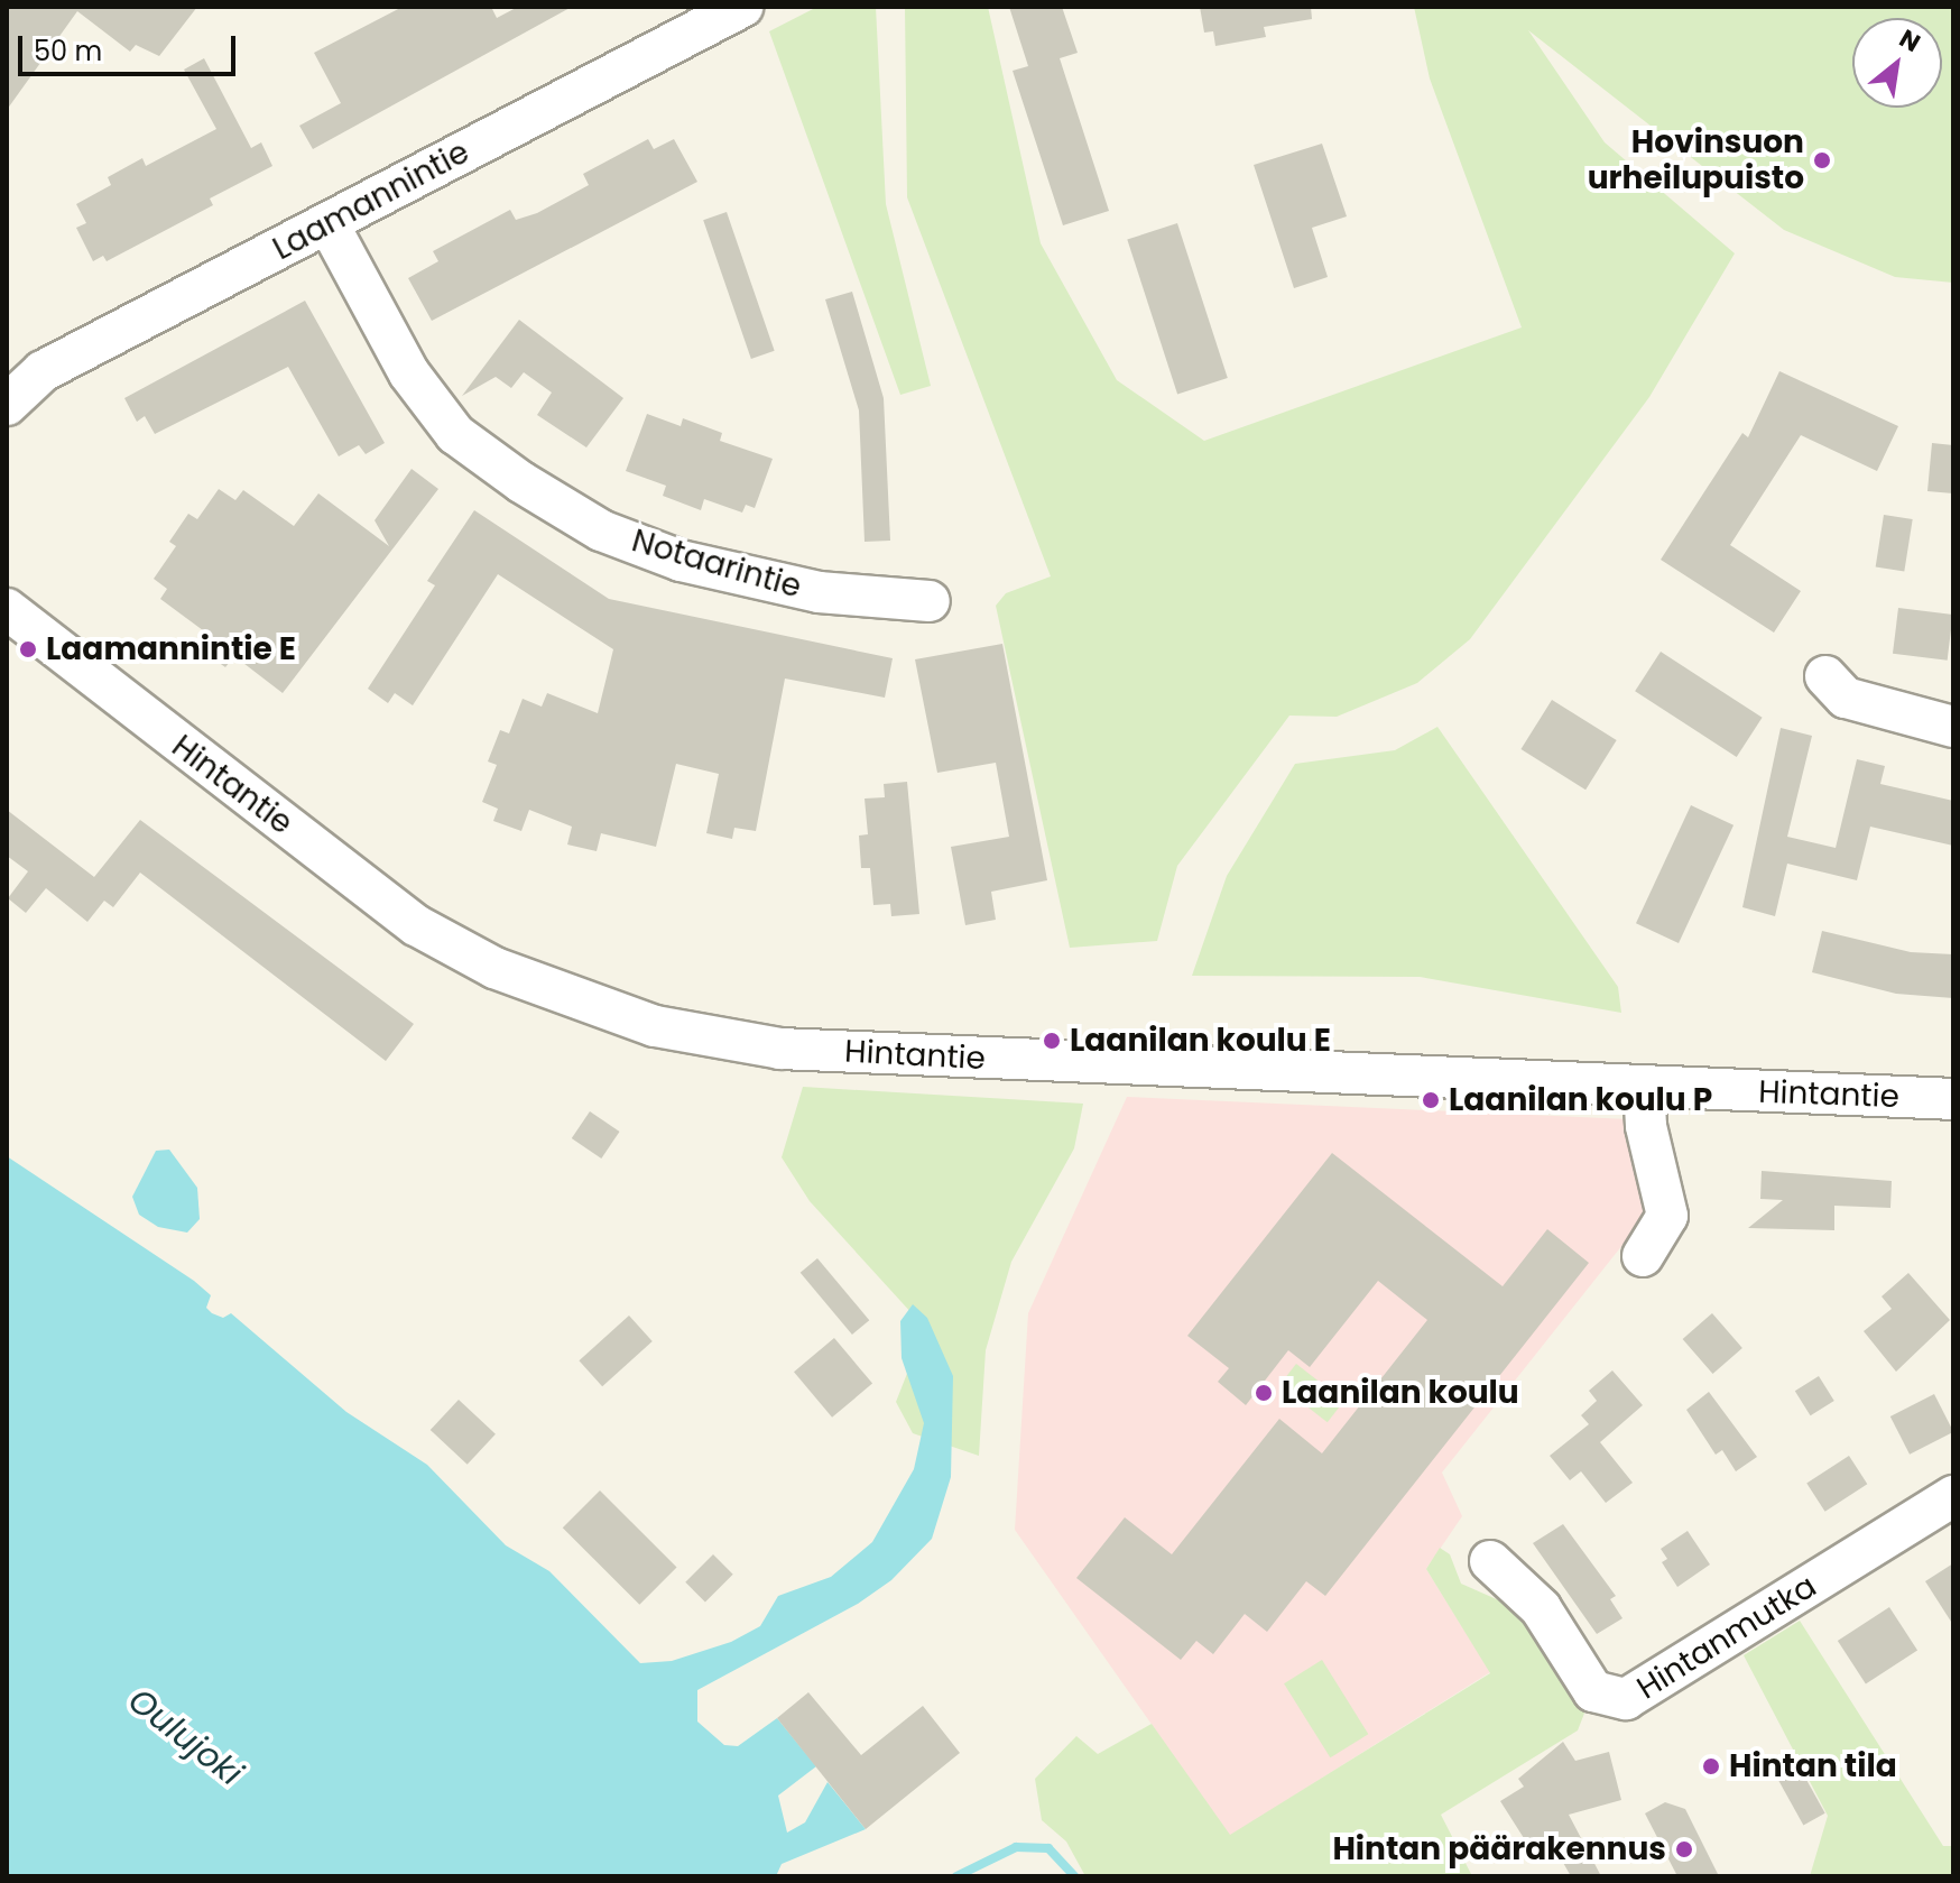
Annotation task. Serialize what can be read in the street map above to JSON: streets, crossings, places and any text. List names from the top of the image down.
{
  "streets": {
    "street": [
      "Laamannintie",
      "Notaarintie",
      "Hintantie",
      "Hintanmutka"
    ]
  },
  "crossings": [
    ["Laamannintie", "Notaarintie"]
  ],
  "water": ["Oulujoki"],
  "places": [
    "Hovinsuon urheilupuisto",
    "Laamannintie E",
    "Laanilan koulu E",
    "Laanilan koulu P",
    "Laanilan koulu",
    "Hintan tila",
    "Hintan päärakennus"
  ],
  "scale_bar": "50 m",
  "north": "top right"
}
